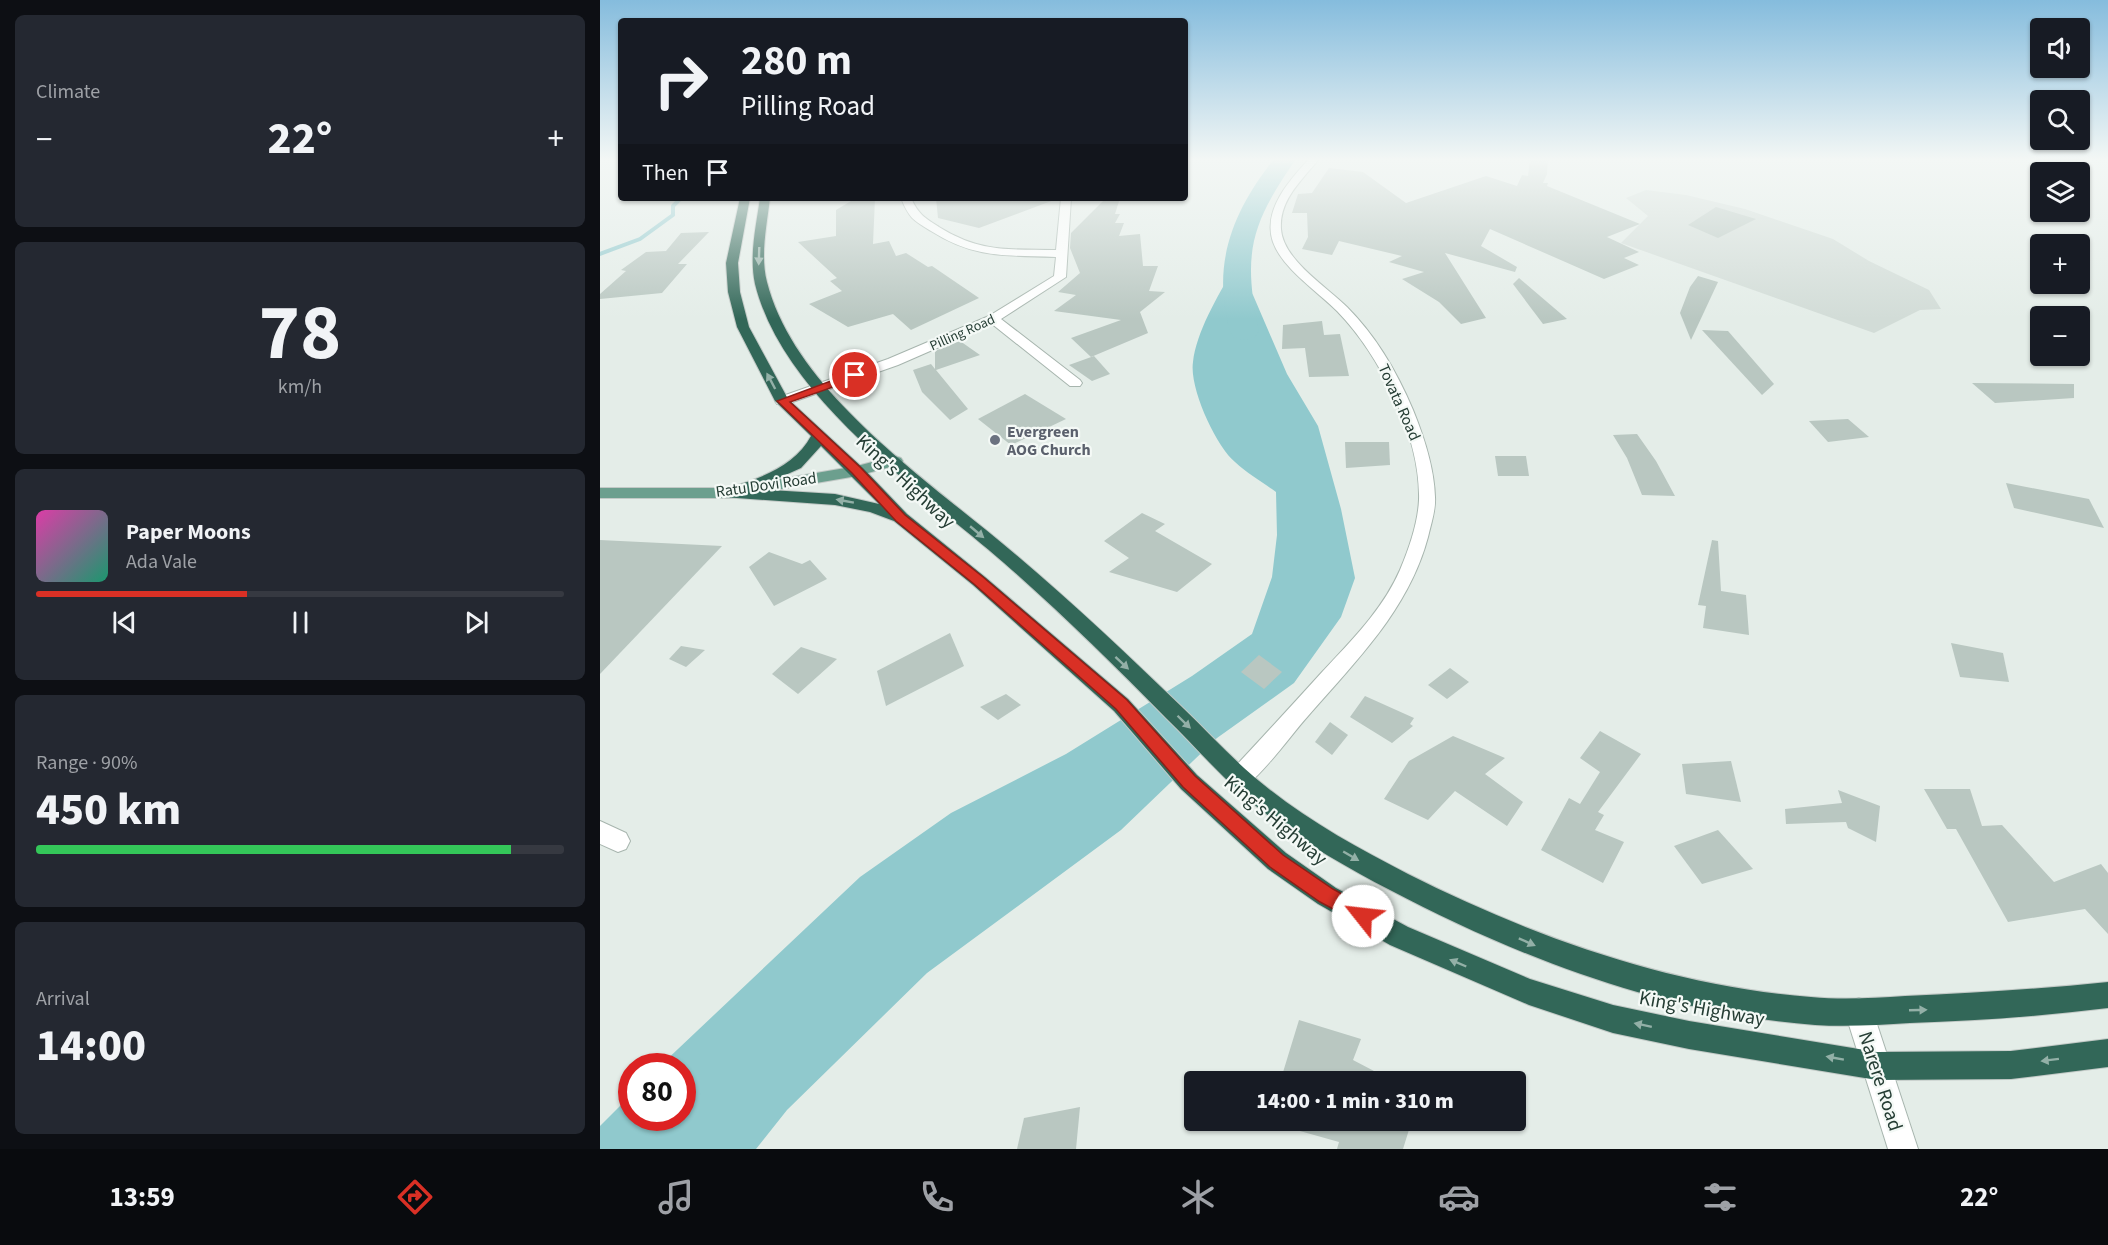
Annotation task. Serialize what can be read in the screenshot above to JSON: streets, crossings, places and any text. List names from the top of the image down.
{
  "streets": {
    "highway": ["King's Highway"],
    "main road": ["Ratu Dovi Road"],
    "street": ["Pilling Road", "Tovata Road", "Narere Road"]
  },
  "crossings": [
    ["Pilling Road", "King's Highway"],
    ["Tovata Road", "King's Highway"],
    ["King's Highway", "Ratu Dovi Road"],
    ["King's Highway", "Narere Road"]
  ],
  "places": ["Evergreen AOG Church"],
  "page": {
    "tile": [
      "Climate",
      ["78", "km/h"],
      ["Range · 90%", "450 km"],
      ["Arrival", "14:00"]
    ],
    "map_buttons": ["+", "−"],
    "turn": ["280 m", "Pilling Road"],
    "heat": ["−", "22°", "+"],
    "then": "Then",
    "song": ["Paper Moons", "Ada Vale"],
    "limit": "80",
    "trip": "14:00 · 1 min · 310 m",
    "tabs": ["13:59", "22°"]
  }
}
